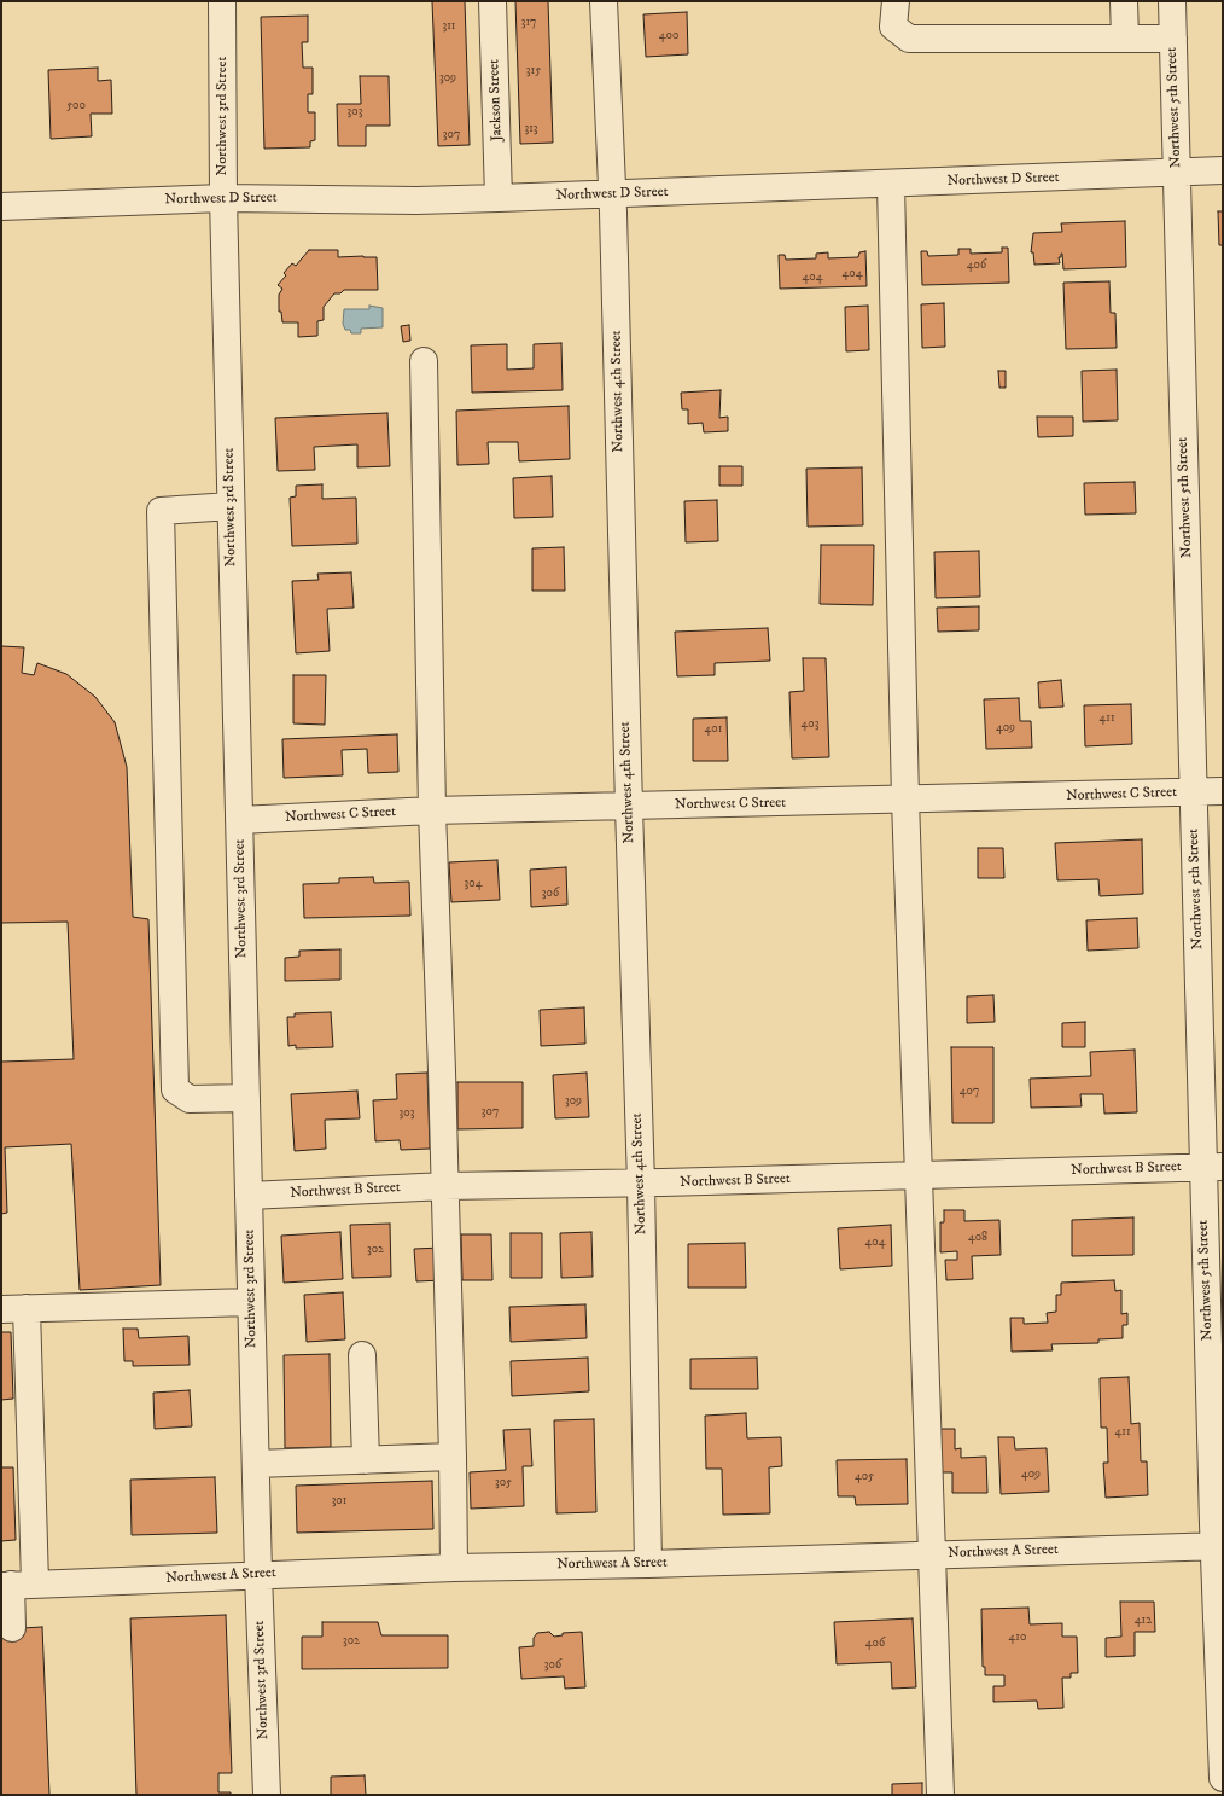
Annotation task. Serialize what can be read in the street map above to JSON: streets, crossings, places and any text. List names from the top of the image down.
{
  "streets": {
    "street": [
      "Jackson Street",
      "Northwest 5th Street",
      "Northwest 3rd Street",
      "Northwest D Street",
      "Northwest 4th Street",
      "Northwest C Street",
      "Northwest B Street",
      "Northwest A Street"
    ]
  },
  "crossings": [
    ["Jackson Street", "Northwest D Street"],
    ["Northwest 5th Street", "Northwest D Street"],
    ["Northwest 5th Street", "Northwest C Street"],
    ["Northwest 5th Street", "Northwest B Street"],
    ["Northwest 5th Street", "Northwest A Street"],
    ["Northwest 3rd Street", "Northwest D Street"],
    ["Northwest 3rd Street", "Northwest C Street"],
    ["Northwest 3rd Street", "Northwest B Street"],
    ["Northwest 3rd Street", "Northwest A Street"],
    ["Northwest D Street", "Northwest 4th Street"],
    ["Northwest 4th Street", "Northwest C Street"],
    ["Northwest 4th Street", "Northwest B Street"],
    ["Northwest 4th Street", "Northwest A Street"]
  ],
  "house_numbers": [
    "317",
    "311",
    "400",
    "315",
    "309",
    "500",
    "303",
    "313",
    "307",
    "406",
    "404",
    "404",
    "411",
    "403",
    "409",
    "401",
    "304",
    "306",
    "407",
    "309",
    "307",
    "303",
    "408",
    "404",
    "302",
    "411",
    "409",
    "405",
    "305",
    "301",
    "412",
    "410",
    "302",
    "406",
    "306"
  ]
}
